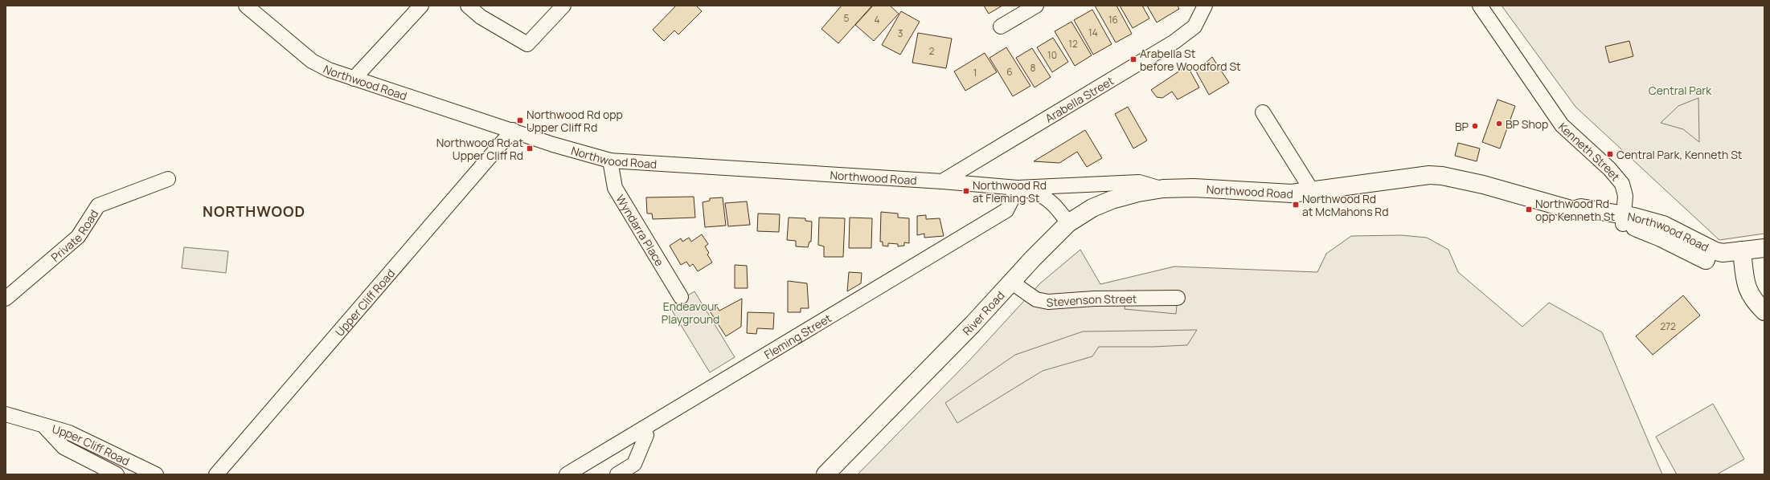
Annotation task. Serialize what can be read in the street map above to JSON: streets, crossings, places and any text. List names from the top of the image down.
{
  "streets": {
    "main road": ["Northwood Road", "River Road"],
    "street": [
      "Arabella Street",
      "Kenneth Street",
      "Wyndarra Place",
      "Private Road",
      "Stevenson Street",
      "Upper Cliff Road",
      "Fleming Street"
    ]
  },
  "crossings": [
    ["Northwood Road", "Arabella Street"],
    ["Northwood Road", "Kenneth Street"],
    ["Northwood Road", "Wyndarra Place"],
    ["Northwood Road", "Upper Cliff Road"],
    ["Northwood Road", "River Road"],
    ["Northwood Road", "Fleming Street"],
    ["Stevenson Street", "River Road"]
  ],
  "districts": ["NORTHWOOD"],
  "parks": ["Central Park", "Endeavour Playground"],
  "places": {
    "transit": [
      "Arabella St before Woodford St",
      "Northwood Rd opp Upper Cliff Rd",
      "Northwood Rd at Upper Cliff Rd",
      "Central Park, Kenneth St",
      "Northwood Rd at Fleming St",
      "Northwood Rd at McMahons Rd",
      "Northwood Rd opp Kenneth St"
    ],
    "other": ["BP Shop", "BP"]
  },
  "house_numbers": [
    "5",
    "4",
    "16",
    "14",
    "3",
    "12",
    "2",
    "10",
    "8",
    "6",
    "1",
    "272"
  ]
}
